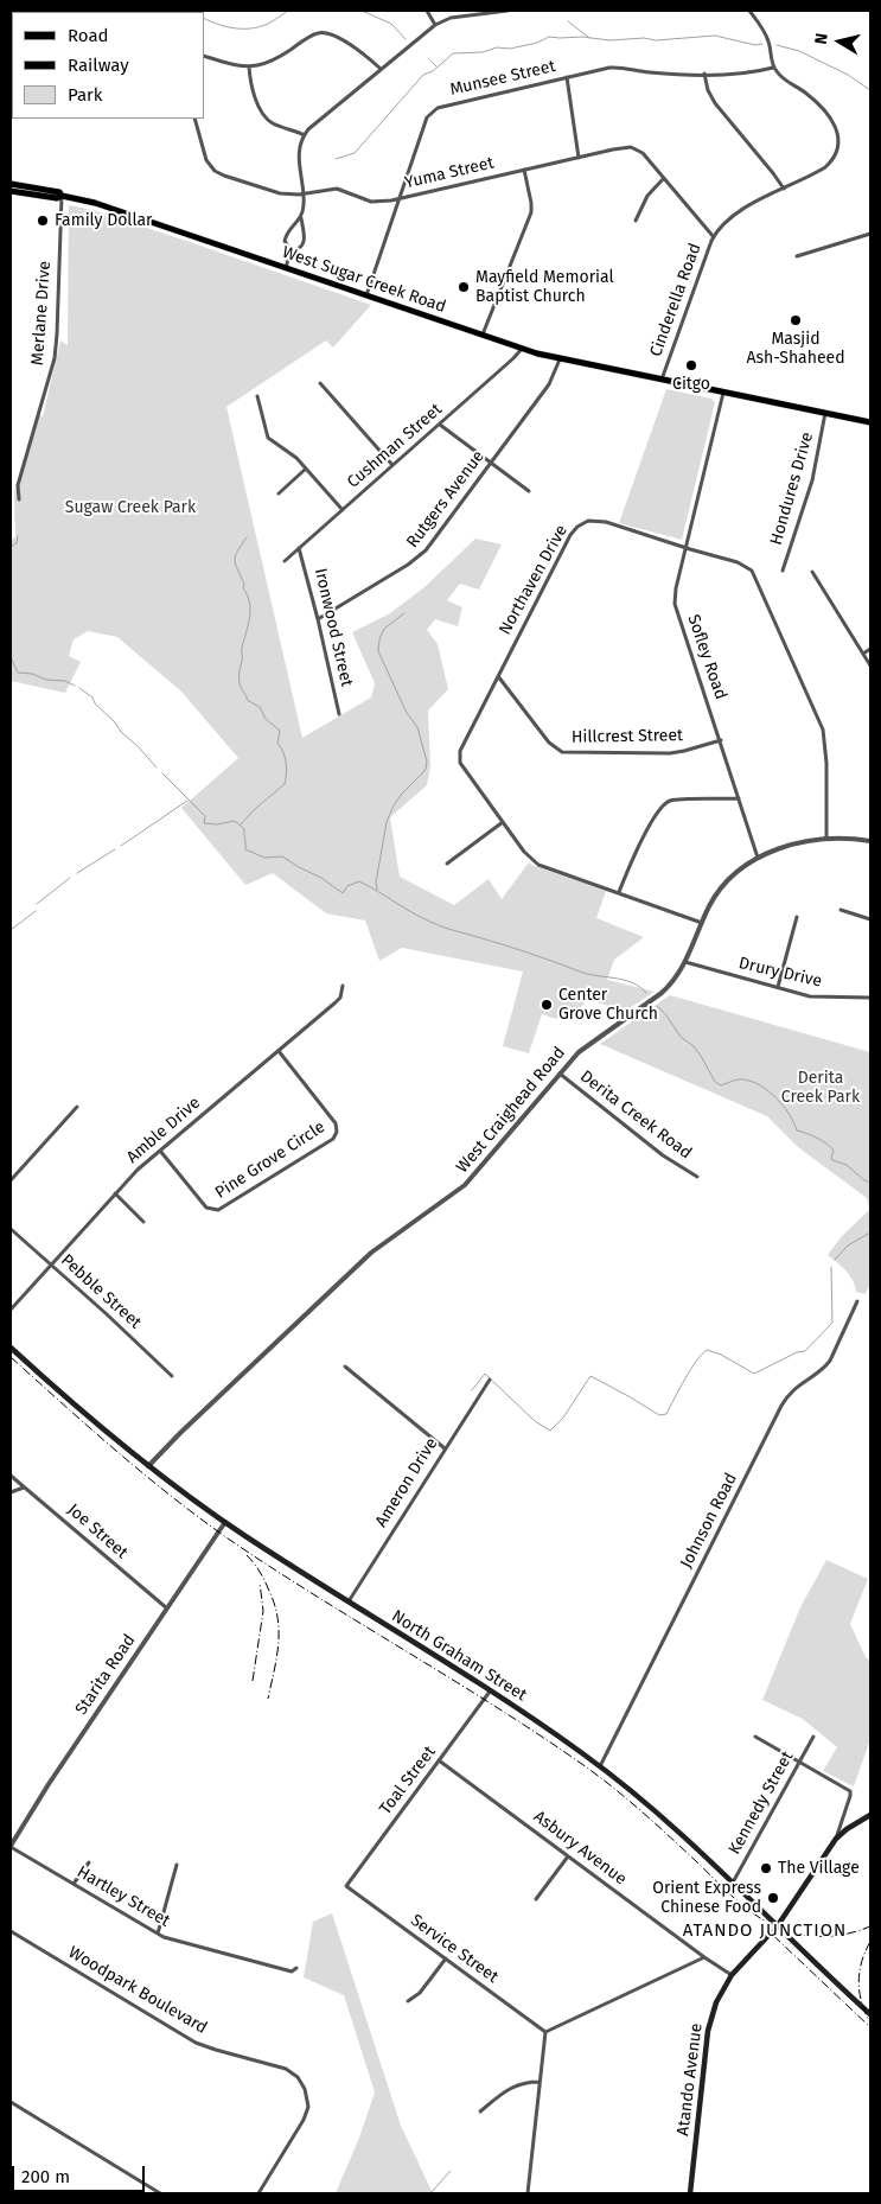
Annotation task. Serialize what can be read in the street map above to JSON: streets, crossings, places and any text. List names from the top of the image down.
{
  "streets": {
    "main road": ["West Sugar Creek Road", "North Graham Street", "Atando Avenue"],
    "street": [
      "Munsee Street",
      "Yuma Street",
      "Cinderella Road",
      "Merlane Drive",
      "Cushman Street",
      "Hondures Drive",
      "Rutgers Avenue",
      "Northaven Drive",
      "Ironwood Street",
      "Sofley Road",
      "Hillcrest Street",
      "Drury Drive",
      "West Craighead Road",
      "Derita Creek Road",
      "Amble Drive",
      "Pine Grove Circle",
      "Pebble Street",
      "Ameron Drive",
      "Johnson Road",
      "Joe Street",
      "Starita Road",
      "Toal Street",
      "Kennedy Street",
      "Asbury Avenue",
      "Hartley Street",
      "Service Street",
      "Woodpark Boulevard"
    ]
  },
  "crossings": [
    ["Munsee Street", "Yuma Street"],
    ["Munsee Street", "West Sugar Creek Road"],
    ["Munsee Street", "Cinderella Road"],
    ["Yuma Street", "Cinderella Road"],
    ["West Sugar Creek Road", "Cinderella Road"],
    ["West Sugar Creek Road", "Merlane Drive"],
    ["West Sugar Creek Road", "Cushman Street"],
    ["West Sugar Creek Road", "Hondures Drive"],
    ["West Sugar Creek Road", "Rutgers Avenue"],
    ["West Sugar Creek Road", "Sofley Road"],
    ["Cushman Street", "Ironwood Street"],
    ["Rutgers Avenue", "Ironwood Street"],
    ["Northaven Drive", "Sofley Road"],
    ["Northaven Drive", "Hillcrest Street"],
    ["Northaven Drive", "West Craighead Road"],
    ["Sofley Road", "Hillcrest Street"],
    ["Sofley Road", "West Craighead Road"],
    ["Drury Drive", "West Craighead Road"],
    ["West Craighead Road", "Derita Creek Road"],
    ["West Craighead Road", "North Graham Street"],
    ["Amble Drive", "Pine Grove Circle"],
    ["Amble Drive", "Pebble Street"],
    ["Ameron Drive", "North Graham Street"],
    ["Johnson Road", "North Graham Street"],
    ["Joe Street", "Starita Road"],
    ["North Graham Street", "Starita Road"],
    ["North Graham Street", "Toal Street"],
    ["North Graham Street", "Kennedy Street"],
    ["North Graham Street", "Atando Avenue"],
    ["Starita Road", "Hartley Street"],
    ["Toal Street", "Asbury Avenue"],
    ["Toal Street", "Service Street"],
    ["Asbury Avenue", "Atando Avenue"]
  ],
  "districts": ["ATANDO JUNCTION"],
  "parks": ["Sugaw Creek Park", "Derita Creek Park"],
  "places": [
    "Family Dollar",
    "Mayfield Memorial Baptist Church",
    "Masjid Ash-Shaheed",
    "Citgo",
    "Center Grove Church",
    "The Village",
    "Orient Express Chinese Food"
  ],
  "legend": ["Road", "Railway", "Park"],
  "scale_bar": "200 m",
  "north": "left"
}
